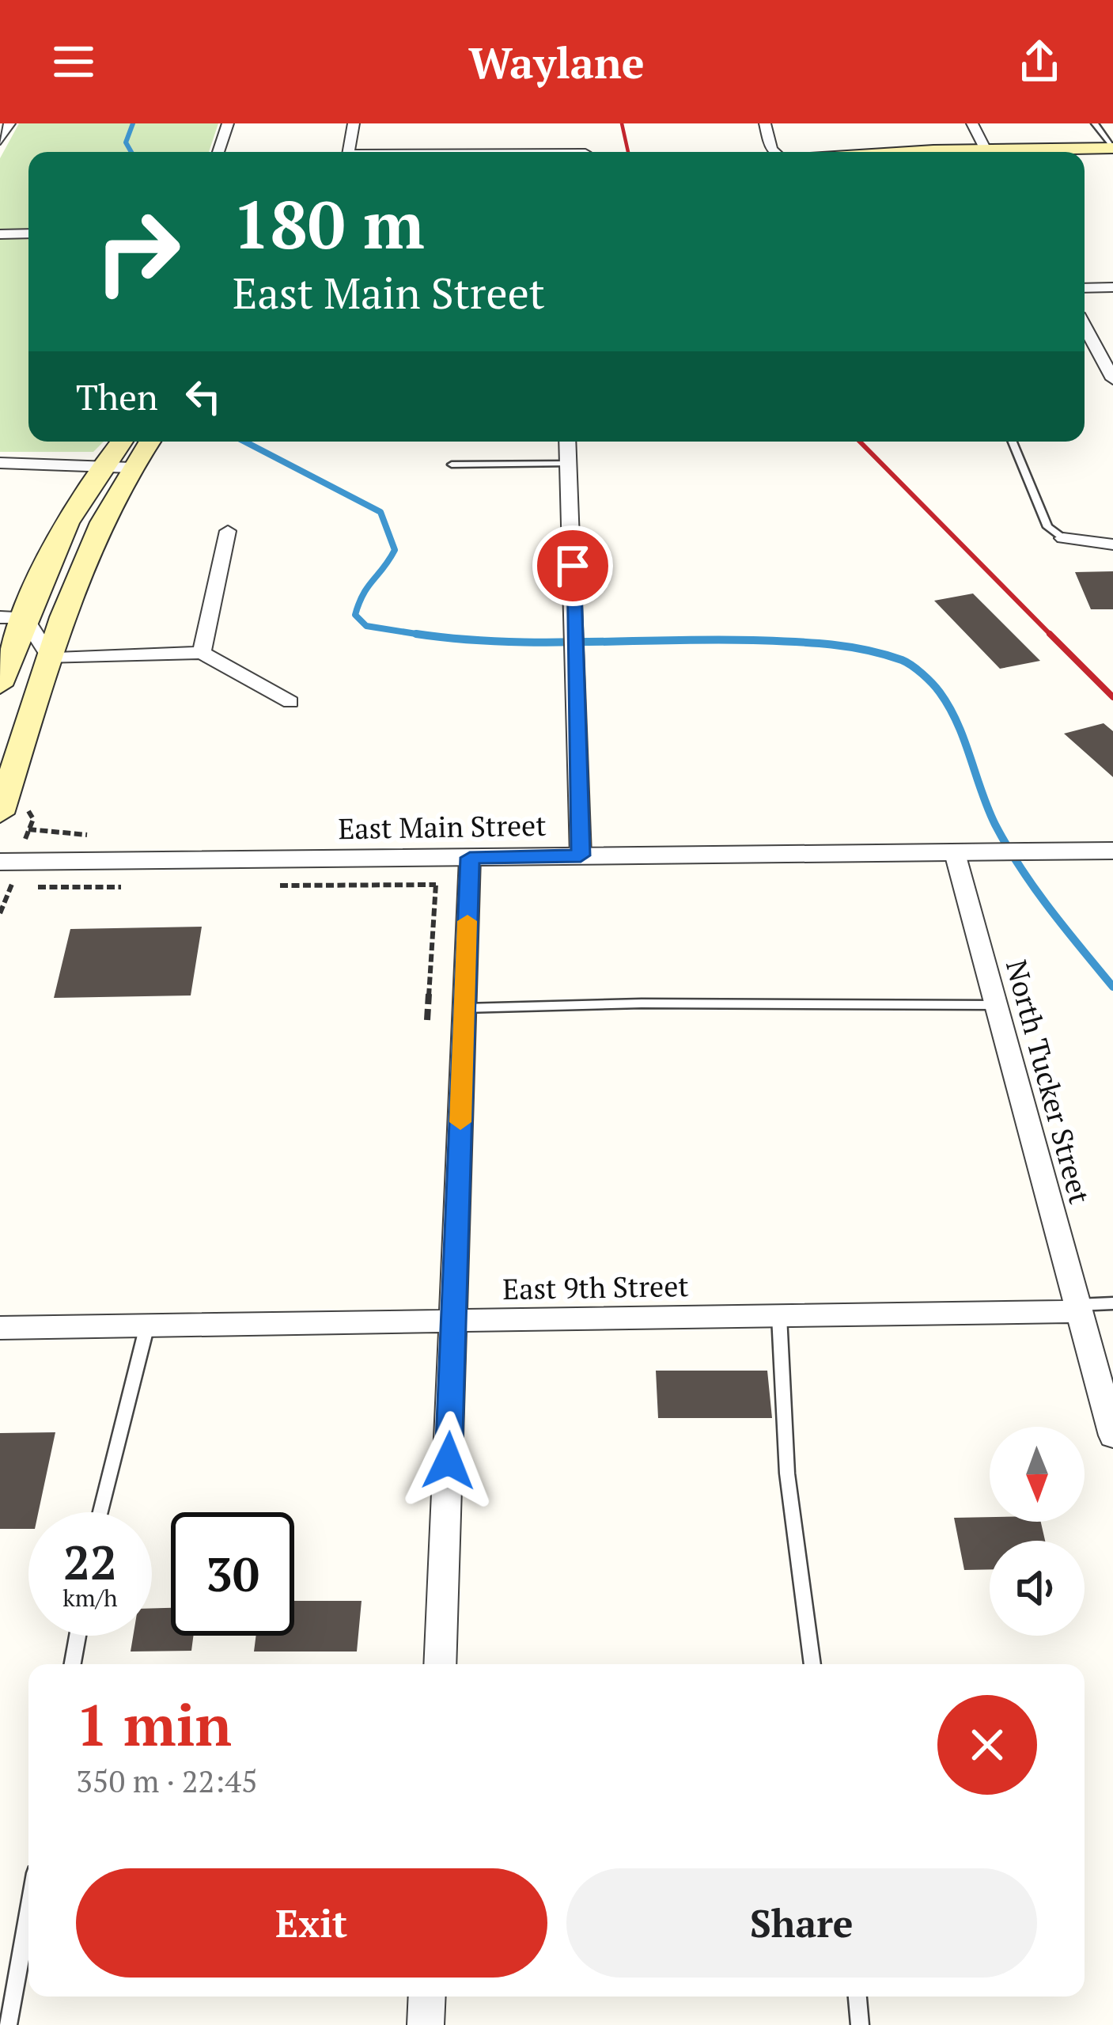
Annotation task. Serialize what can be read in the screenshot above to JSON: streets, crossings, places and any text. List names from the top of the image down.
{
  "streets": {
    "street": ["East Main Street", "North Tucker Street", "East 9th Street"]
  },
  "crossings": [
    ["East Main Street", "North Tucker Street"],
    ["North Tucker Street", "East 9th Street"]
  ],
  "north": "bottom",
  "page": {
    "header": "Waylane",
    "turn": ["180 m", "East Main Street"],
    "then": "Then",
    "speed": "22 km/h",
    "limit": "30",
    "heading": ["1 min", "350 m · 22:45"],
    "buttons": ["Exit", "Share"]
  }
}
